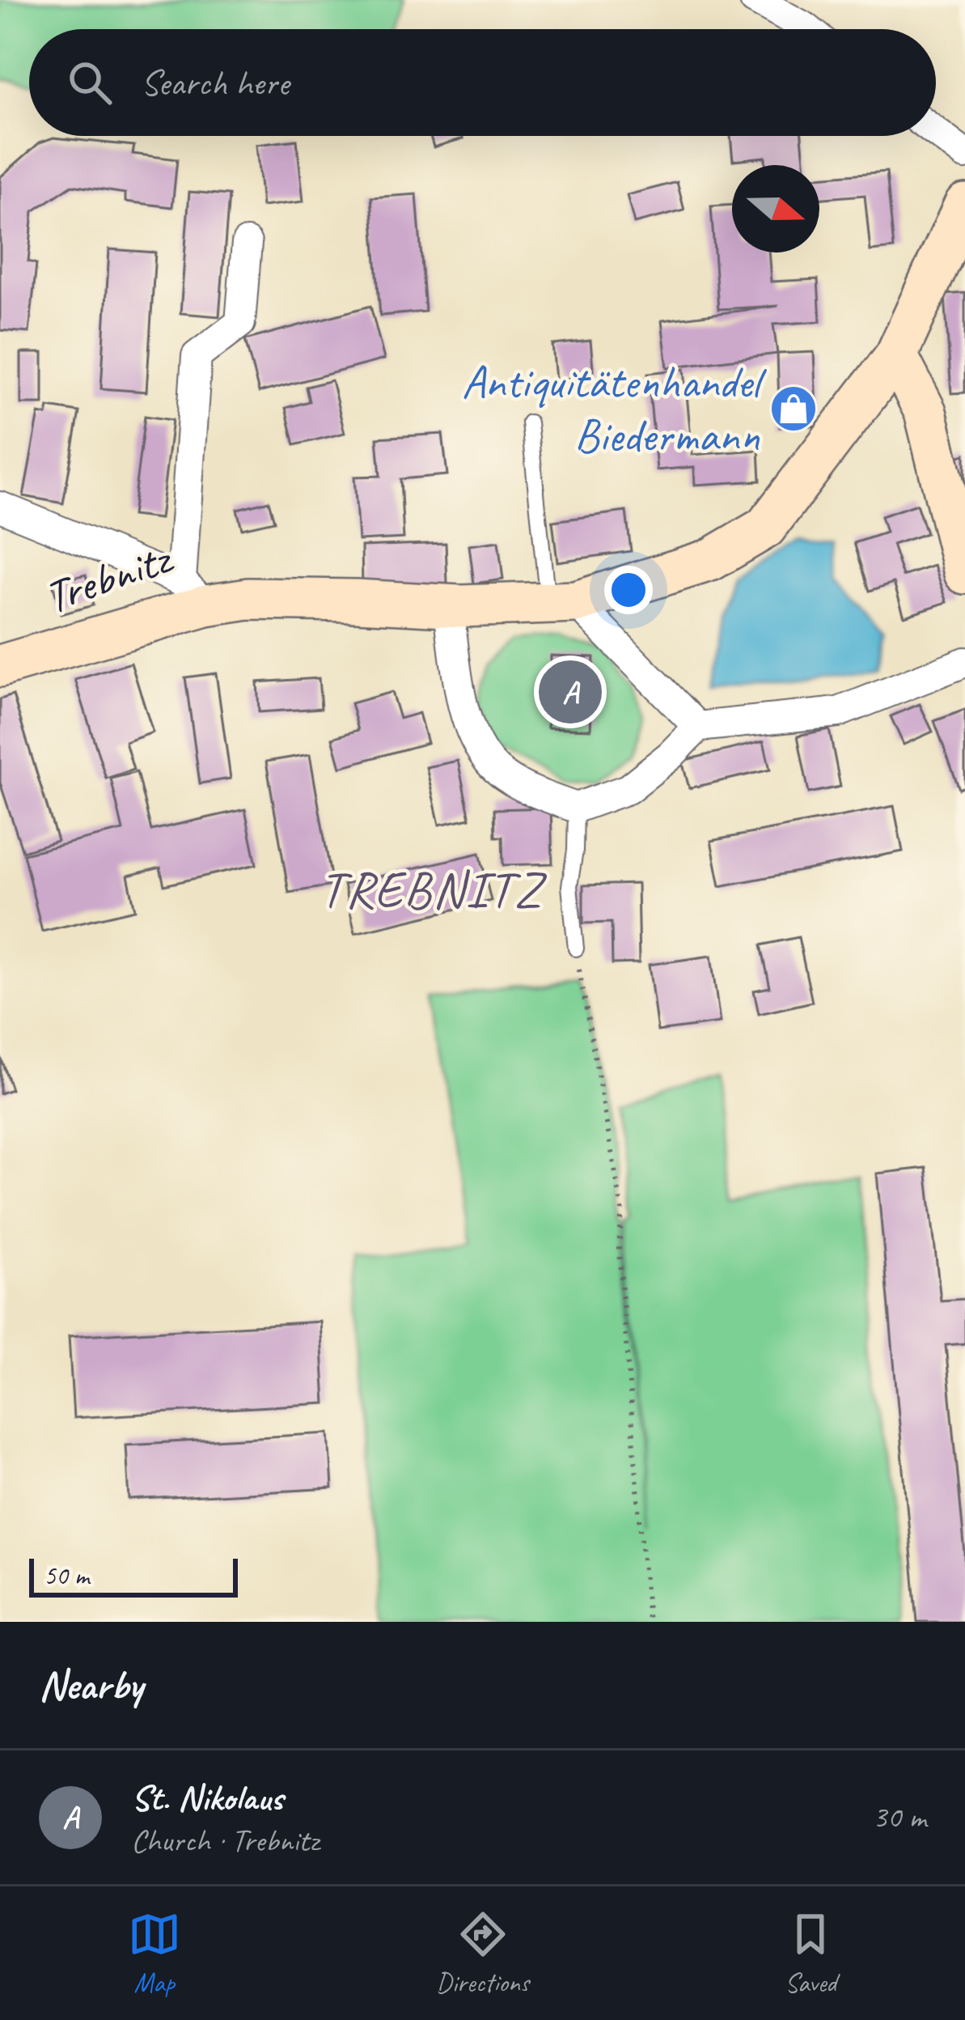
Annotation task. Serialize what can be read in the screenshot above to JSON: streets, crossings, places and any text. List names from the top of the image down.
{
  "streets": {
    "street": ["Trebnitz"]
  },
  "districts": ["TREBNITZ"],
  "places": {
    "shop": ["Antiquitätenhandel Biedermann"]
  },
  "scale_bar": "50 m",
  "north": "right",
  "page": {
    "search": "Search here",
    "pins": "A",
    "scale": "50 m",
    "heading": "Nearby",
    "list": [
      {
        "mark": "A",
        "name": "St. Nikolaus",
        "note": "Church · Trebnitz",
        "value": "30 m"
      }
    ],
    "nav": ["Map", "Directions", "Saved"]
  }
}
